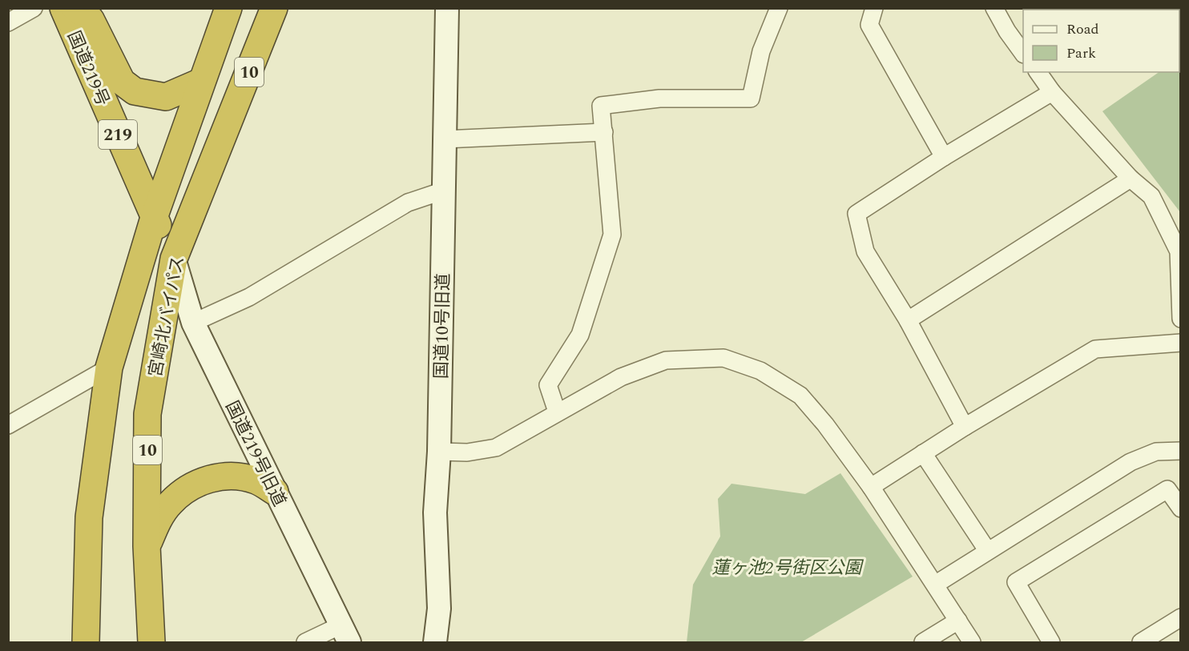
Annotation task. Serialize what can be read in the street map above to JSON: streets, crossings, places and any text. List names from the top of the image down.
{
  "streets": {
    "highway": [
      "国道219号",
      "10",
      "219",
      "宮崎北バイパス"
    ],
    "street": ["国道10号旧道", "国道219号旧道"]
  },
  "crossings": [
    ["国道219号", "宮崎北バイパス"],
    ["国道219号", "国道219号旧道"],
    ["宮崎北バイパス", "国道219号旧道"]
  ],
  "parks": ["蓮ヶ池2号街区公園"],
  "legend": ["Road", "Park"]
}
